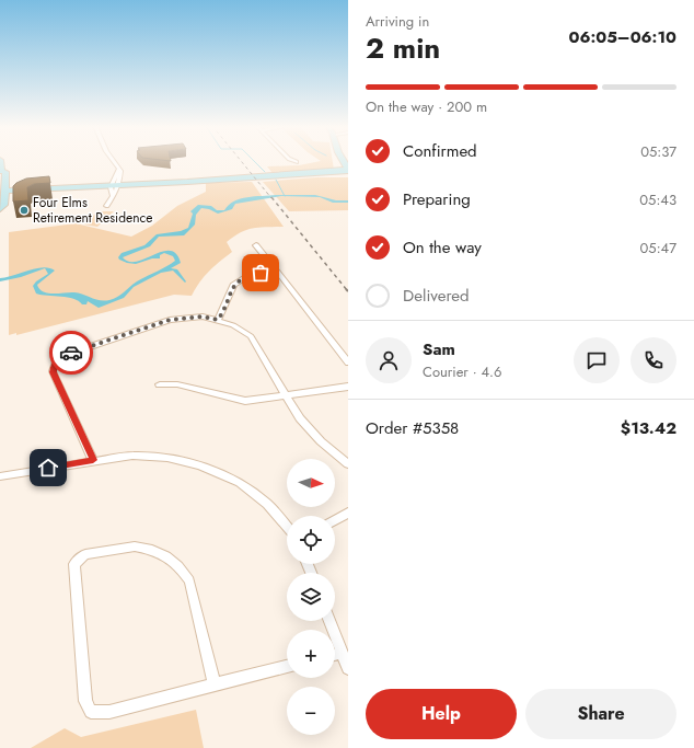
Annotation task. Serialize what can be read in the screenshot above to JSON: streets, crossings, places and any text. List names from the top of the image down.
{
  "places": ["Four Elms Retirement Residence"],
  "north": "right",
  "page": {
    "heading": ["2 min", "Arriving in", "06:05–06:10"],
    "panel": [
      "Sam",
      "Courier · 4.6",
      "Order #5358",
      "$13.42"
    ],
    "bar": "On the way · 200 m",
    "list": [
      ["Confirmed", "05:37"],
      ["Preparing", "05:43"],
      ["On the way", "05:47"],
      "Delivered"
    ],
    "map_buttons": ["+", "−"],
    "buttons": ["Help", "Share"]
  }
}
